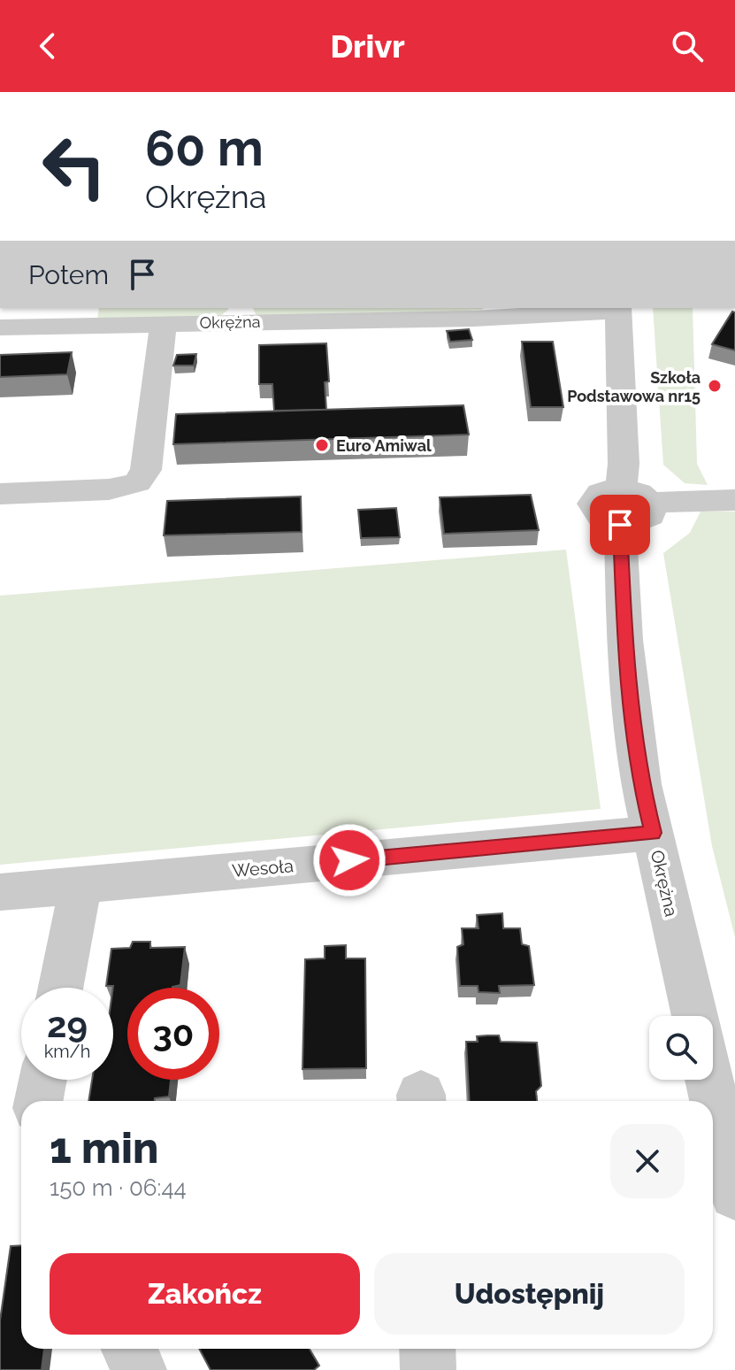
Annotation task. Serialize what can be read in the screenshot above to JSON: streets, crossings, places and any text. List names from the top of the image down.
{
  "streets": {
    "street": ["Okrężna", "Wesoła"]
  },
  "crossings": [
    ["Okrężna", "Wesoła"]
  ],
  "places": ["Szkoła Podstawowa nr15", "Euro Amiwal"],
  "page": {
    "header": "Drivr",
    "turn": ["60 m", "Okrężna"],
    "then": "Potem",
    "speed": "29 km/h",
    "limit": "30",
    "heading": ["1 min", "150 m · 06:44"],
    "buttons": ["Zakończ", "Udostępnij"]
  }
}
